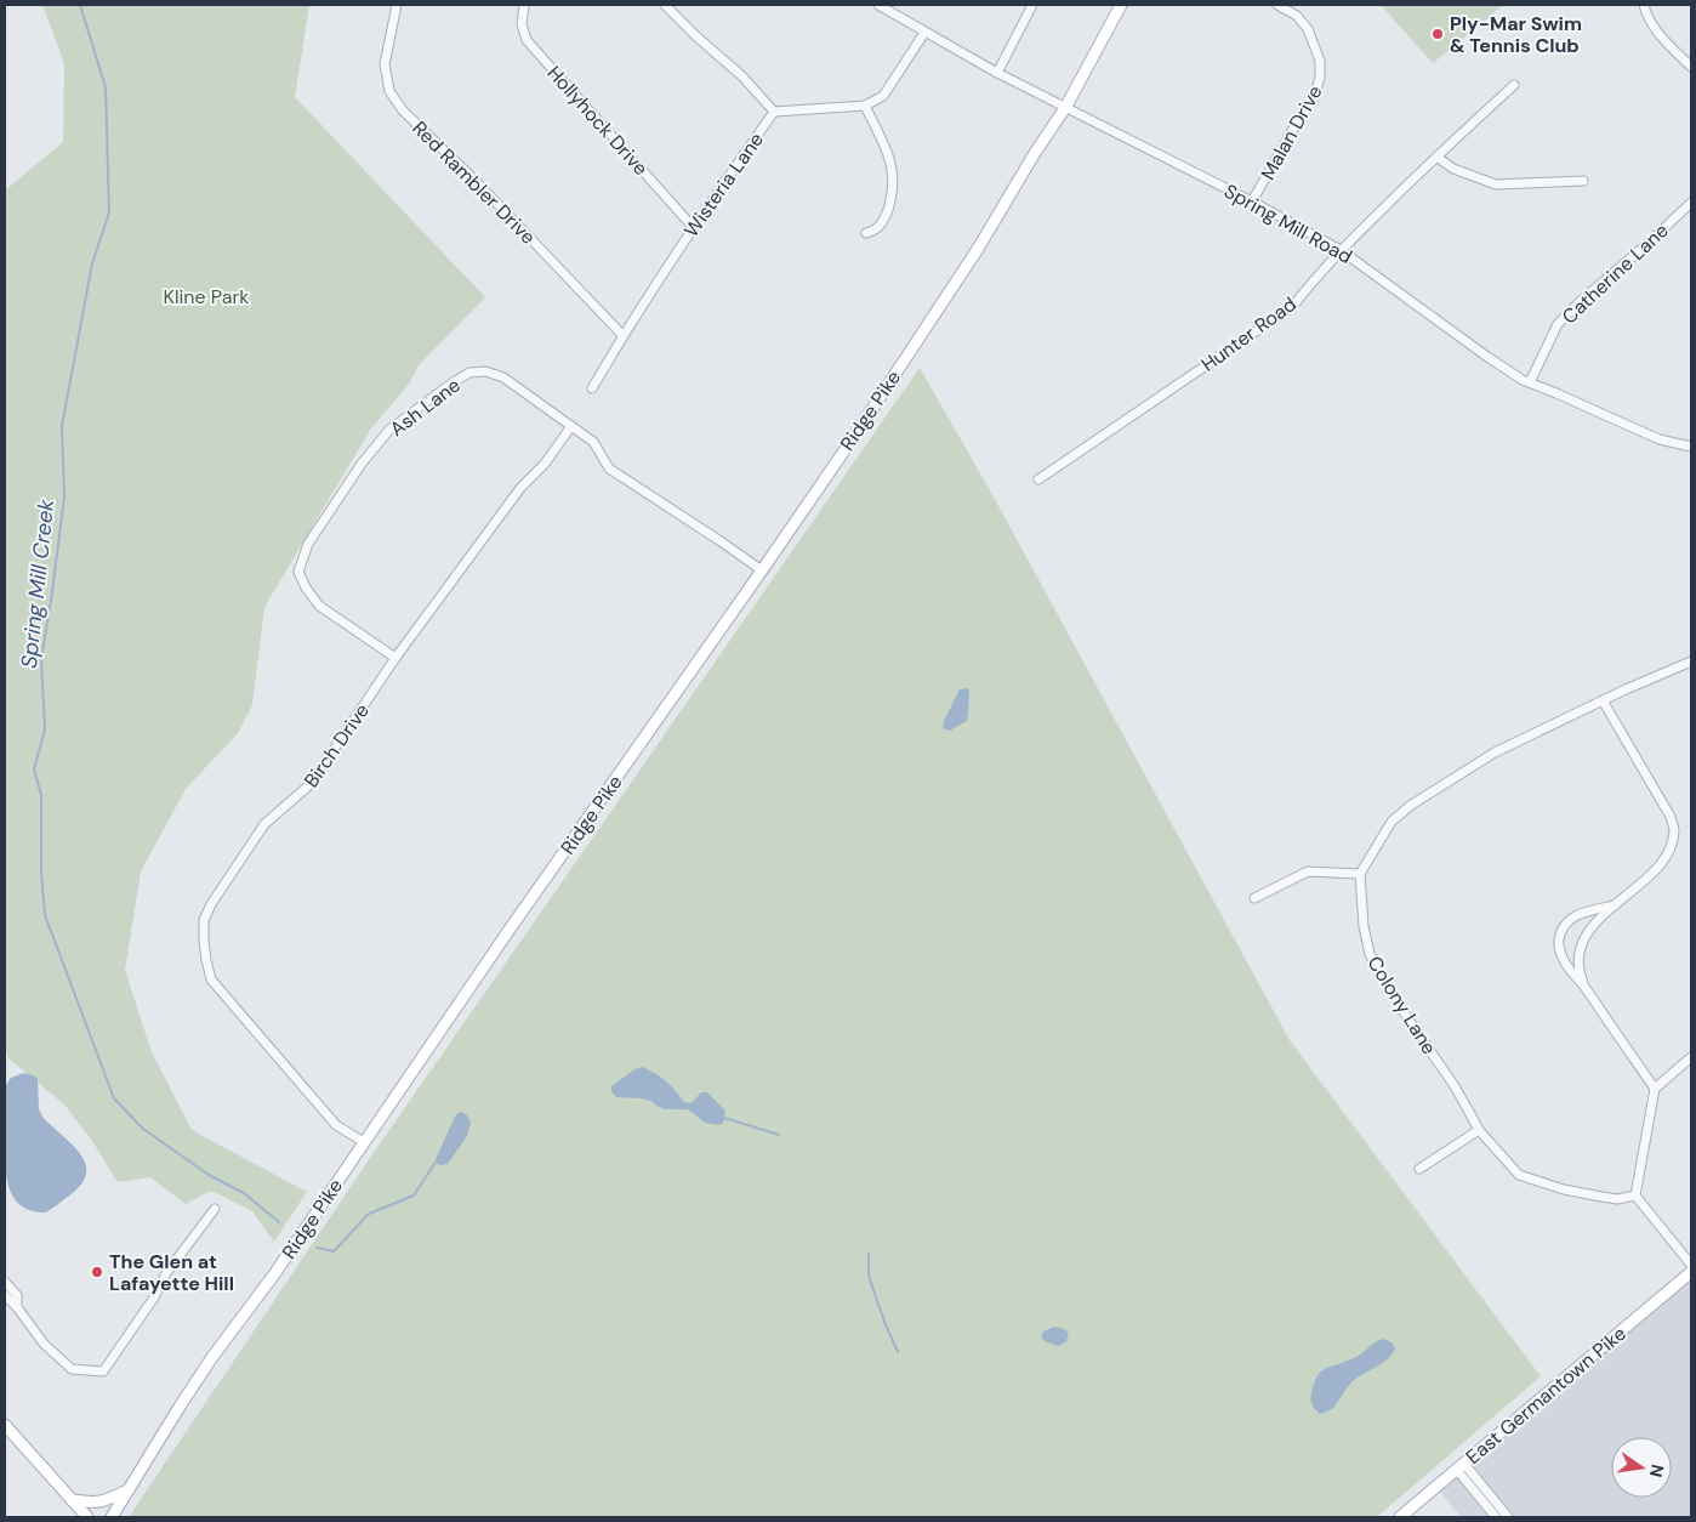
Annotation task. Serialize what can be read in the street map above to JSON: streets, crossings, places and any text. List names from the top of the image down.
{
  "streets": {
    "main road": ["Ridge Pike", "East Germantown Pike"],
    "street": [
      "Hollyhock Drive",
      "Malan Drive",
      "Red Rambler Drive",
      "Wisteria Lane",
      "Spring Mill Road",
      "Catherine Lane",
      "Hunter Road",
      "Ash Lane",
      "Birch Drive",
      "Colony Lane"
    ]
  },
  "crossings": [
    ["Hollyhock Drive", "Wisteria Lane"],
    ["Malan Drive", "Spring Mill Road"],
    ["Red Rambler Drive", "Wisteria Lane"],
    ["Spring Mill Road", "Catherine Lane"],
    ["Spring Mill Road", "Hunter Road"],
    ["Spring Mill Road", "Ridge Pike"],
    ["Ash Lane", "Ridge Pike"],
    ["Ash Lane", "Birch Drive"],
    ["Ridge Pike", "Birch Drive"]
  ],
  "water": ["Spring Mill Creek"],
  "parks": ["Kline Park"],
  "places": ["Ply-Mar Swim & Tennis Club", "The Glen at Lafayette Hill"],
  "north": "right"
}
